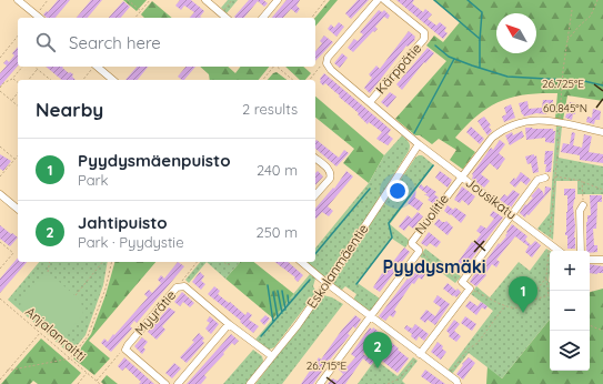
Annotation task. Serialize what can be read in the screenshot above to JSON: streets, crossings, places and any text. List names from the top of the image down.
{
  "streets": {
    "street": [
      "Kärppätie",
      "Jousikatu",
      "Nuolitie",
      "Eskolanmäentie",
      "Myyrätie"
    ],
    "path": ["Anjalanraitti"]
  },
  "crossings": [
    ["Kärppätie", "Jousikatu"],
    ["Kärppätie", "Eskolanmäentie"],
    ["Jousikatu", "Nuolitie"],
    ["Jousikatu", "Eskolanmäentie"],
    ["Eskolanmäentie", "Myyrätie"]
  ],
  "districts": ["Pyydysmäki"],
  "north": "top left",
  "page": {
    "search": "Search here",
    "heading": ["Nearby", "2 results"],
    "list": [
      {
        "mark": "1",
        "name": "Pyydysmäenpuisto",
        "note": "Park",
        "value": "240 m"
      },
      {
        "mark": "2",
        "name": "Jahtipuisto",
        "note": "Park · Pyydystie",
        "value": "250 m"
      }
    ],
    "map_buttons": ["+", "−"],
    "pins": ["1", "2"]
  },
  "coordinates": ["26.725°E", "60.845°N", "26.715°E"]
}
